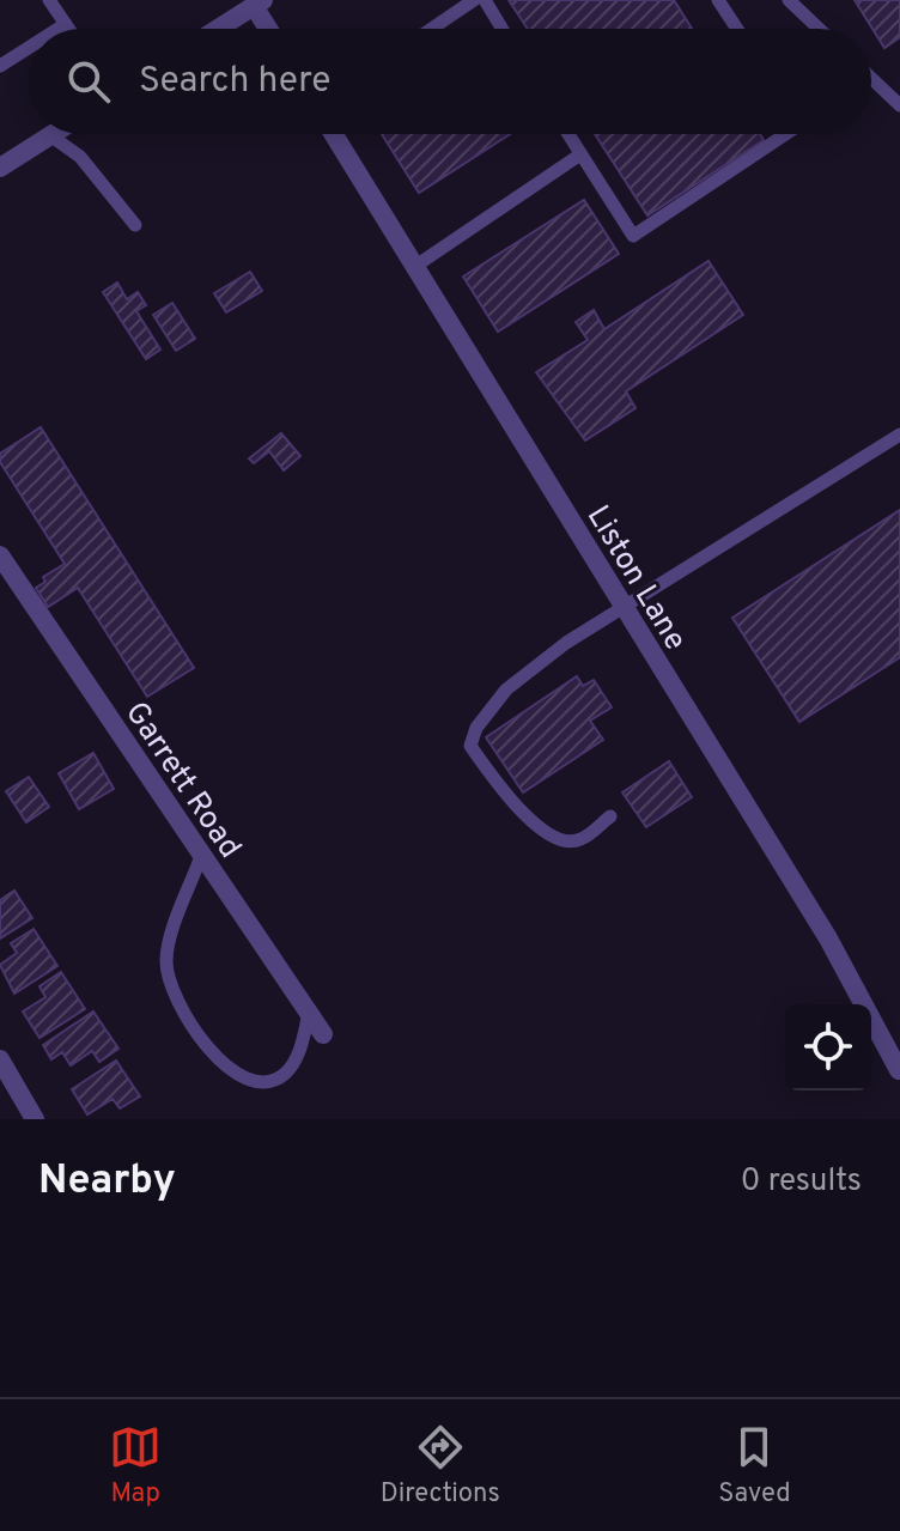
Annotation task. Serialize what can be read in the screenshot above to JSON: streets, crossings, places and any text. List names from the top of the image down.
{
  "streets": {
    "street": ["Liston Lane", "Garrett Road"]
  },
  "page": {
    "search": "Search here",
    "heading": ["Nearby", "0 results"],
    "nav": ["Map", "Directions", "Saved"]
  }
}
